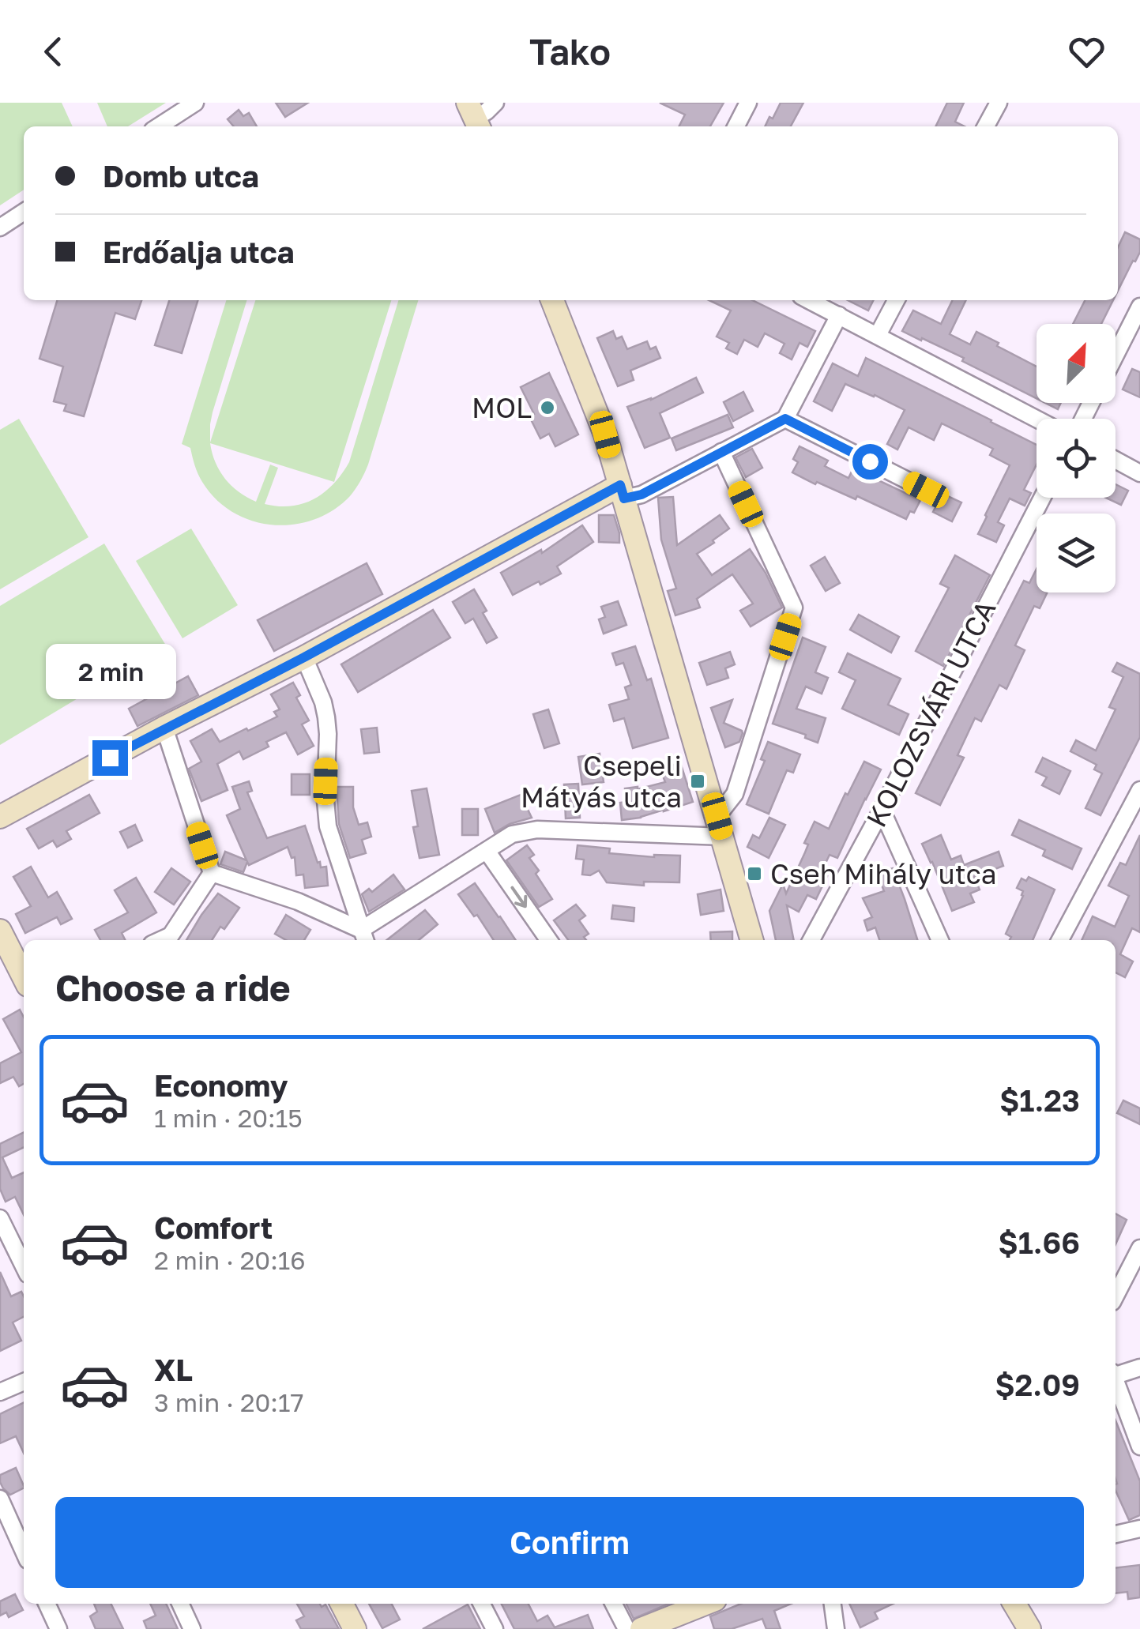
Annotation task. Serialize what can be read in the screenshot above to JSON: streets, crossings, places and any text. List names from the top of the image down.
{
  "streets": {
    "street": ["KOLOZSVÁRI UTCA"]
  },
  "places": {
    "other": ["MOL"],
    "transit": ["Csepeli Mátyás utca", "Cseh Mihály utca"]
  },
  "north": "top right",
  "page": {
    "header": "Tako",
    "banner": ["Domb utca", "Erdőalja utca"],
    "bubble": "2 min",
    "heading": "Choose a ride",
    "list": [
      {
        "name": "Economy",
        "note": "1 min · 20:15",
        "value": "$1.23"
      },
      {
        "name": "Comfort",
        "note": "2 min · 20:16",
        "value": "$1.66"
      },
      {
        "name": "XL",
        "note": "3 min · 20:17",
        "value": "$2.09"
      }
    ],
    "buttons": "Confirm"
  }
}
